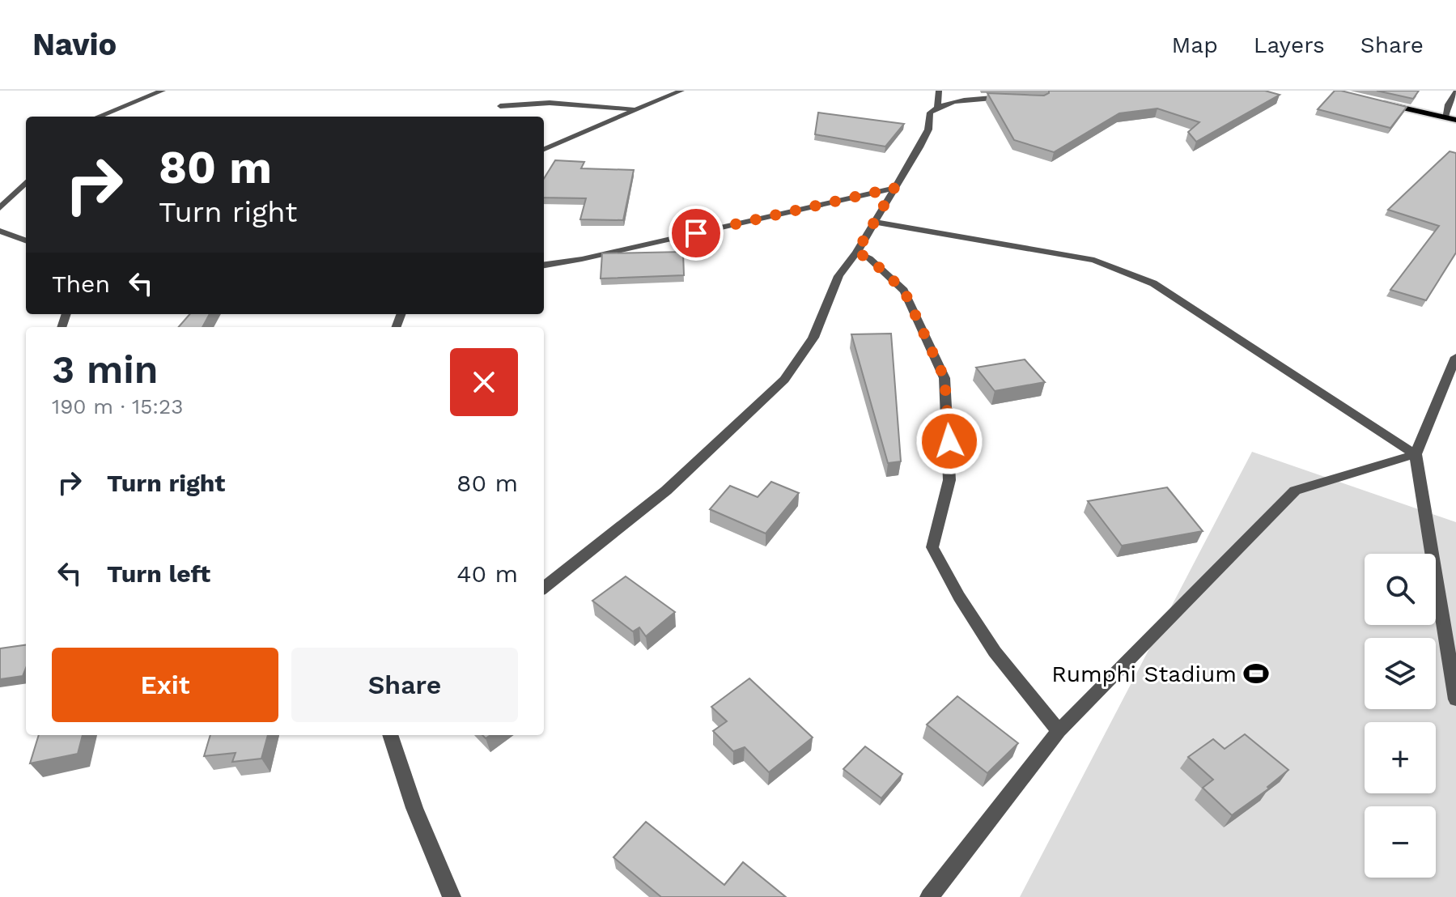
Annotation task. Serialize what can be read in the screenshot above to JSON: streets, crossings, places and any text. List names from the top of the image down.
{
  "places": {
    "sports": ["Rumphi Stadium"]
  },
  "page": {
    "header": "Navio",
    "nav": ["Map", "Layers", "Share"],
    "turn": ["80 m", "Turn right"],
    "then": "Then",
    "heading": ["3 min", "190 m · 15:23"],
    "list": [
      {
        "name": "Turn right",
        "value": "80 m"
      },
      {
        "name": "Turn left",
        "value": "40 m"
      }
    ],
    "map_buttons": ["+", "−"],
    "buttons": ["Exit", "Share"]
  }
}
